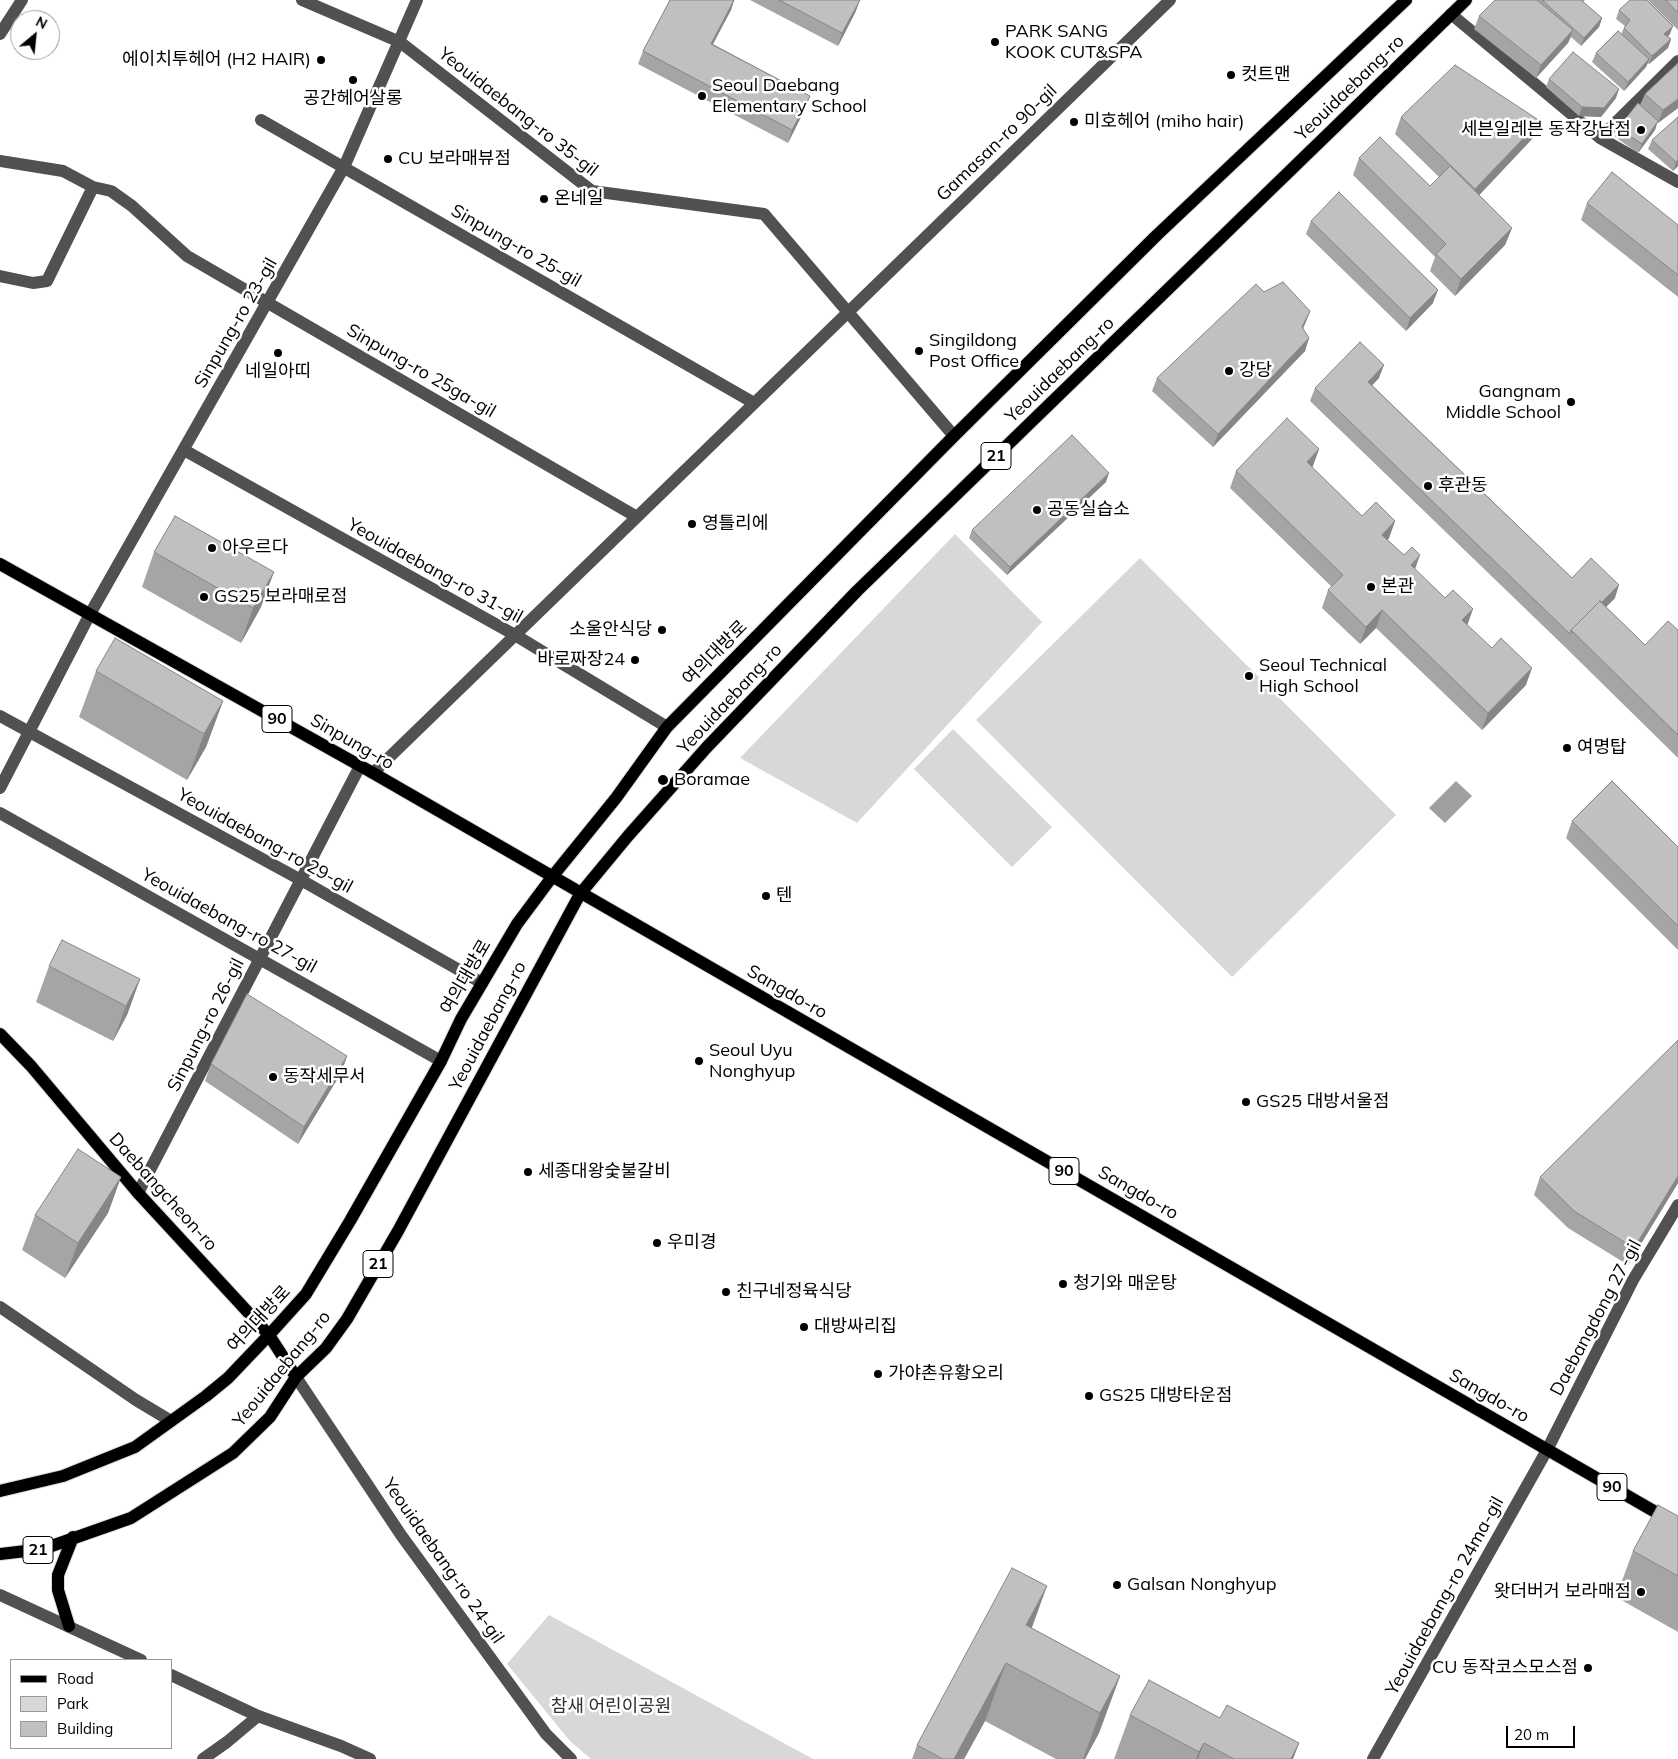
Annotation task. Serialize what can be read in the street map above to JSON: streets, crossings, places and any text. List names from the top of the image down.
{
  "streets": {
    "main road": [
      "Yeouidaebang-ro",
      "21",
      "여의대방로",
      "90",
      "Sinpung-ro",
      "Sangdo-ro",
      "Daebangcheon-ro"
    ],
    "street": [
      "Yeouidaebang-ro 35-gil",
      "Gamasan-ro 90-gil",
      "Sinpung-ro 25-gil",
      "Sinpung-ro 23-gil",
      "Sinpung-ro 25ga-gil",
      "Yeouidaebang-ro 31-gil",
      "Yeouidaebang-ro 29-gil",
      "Yeouidaebang-ro 27-gil",
      "Sinpung-ro 26-gil",
      "Daebangdong 27-gil",
      "Yeouidaebang-ro 24-gil",
      "Yeouidaebang-ro 24ma-gil"
    ]
  },
  "crossings": [
    ["Yeouidaebang-ro", "Yeouidaebang-ro 35-gil"],
    ["Yeouidaebang-ro", "여의대방로"],
    ["Yeouidaebang-ro", "Sinpung-ro"],
    ["Yeouidaebang-ro", "Sangdo-ro"],
    ["Yeouidaebang-ro", "Daebangcheon-ro"],
    ["Yeouidaebang-ro", "Yeouidaebang-ro 24-gil"],
    ["Yeouidaebang-ro 35-gil", "Gamasan-ro 90-gil"],
    ["Yeouidaebang-ro 35-gil", "Sinpung-ro 23-gil"],
    ["Yeouidaebang-ro 35-gil", "여의대방로"],
    ["Sinpung-ro 25-gil", "Sinpung-ro 23-gil"],
    ["Sinpung-ro 23-gil", "Sinpung-ro 25ga-gil"],
    ["Sinpung-ro 23-gil", "Yeouidaebang-ro 31-gil"],
    ["Sinpung-ro 23-gil", "Sinpung-ro"],
    ["Sinpung-ro 23-gil", "Yeouidaebang-ro 29-gil"],
    ["Yeouidaebang-ro 31-gil", "여의대방로"],
    ["여의대방로", "Sinpung-ro"],
    ["여의대방로", "Yeouidaebang-ro 29-gil"],
    ["여의대방로", "Yeouidaebang-ro 27-gil"],
    ["여의대방로", "Daebangcheon-ro"],
    ["Sinpung-ro", "Sangdo-ro"],
    ["Sinpung-ro", "Sinpung-ro 26-gil"],
    ["Yeouidaebang-ro 29-gil", "Sinpung-ro 26-gil"],
    ["Yeouidaebang-ro 27-gil", "Sinpung-ro 26-gil"],
    ["Sangdo-ro", "Daebangdong 27-gil"],
    ["Sangdo-ro", "Yeouidaebang-ro 24ma-gil"],
    ["Sinpung-ro 26-gil", "Daebangcheon-ro"],
    ["Daebangcheon-ro", "Yeouidaebang-ro 24-gil"],
    ["Daebangdong 27-gil", "Yeouidaebang-ro 24ma-gil"]
  ],
  "parks": ["참새 어린이공원"],
  "places": [
    "PARK SANG KOOK CUT&SPA",
    "에이치투헤어 (H2 HAIR)",
    "컷트맨",
    "공간헤어살롱",
    "Seoul Daebang Elementary School",
    "미호헤어 (miho hair)",
    "세븐일레븐 동작강남점",
    "CU 보라매뷰점",
    "온네일",
    "Singildong Post Office",
    "네일아띠",
    "강당",
    "Gangnam Middle School",
    "후관동",
    "공동실습소",
    "영틀리에",
    "아우르다",
    "본관",
    "GS25 보라매로점",
    "소울안식당",
    "바로짜장24",
    "Seoul Technical High School",
    "여명탑",
    "Boramae",
    "텐",
    "Seoul Uyu Nonghyup",
    "동작세무서",
    "GS25 대방서울점",
    "세종대왕숯불갈비",
    "우미경",
    "청기와 매운탕",
    "친구네정육식당",
    "대방싸리집",
    "가야촌유황오리",
    "GS25 대방타운점",
    "Galsan Nonghyup",
    "왓더버거 보라매점",
    "CU 동작코스모스점"
  ],
  "legend": ["Road", "Park", "Building"],
  "scale_bar": "20 m",
  "north": "top right"
}
